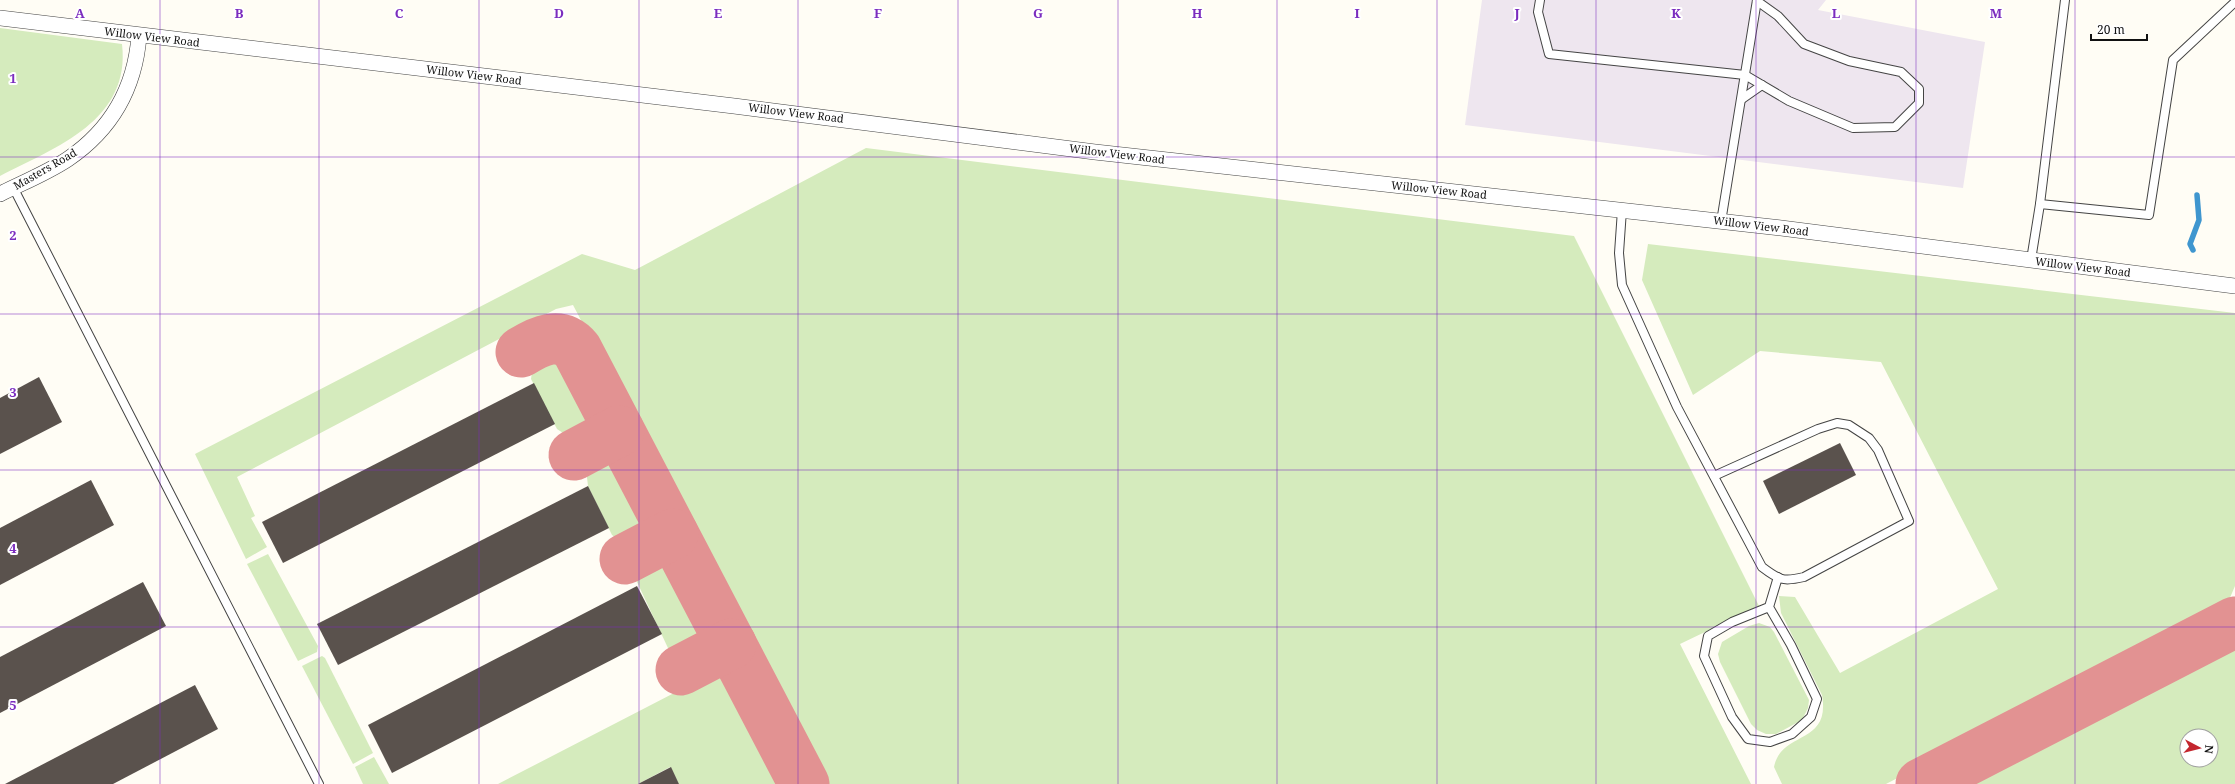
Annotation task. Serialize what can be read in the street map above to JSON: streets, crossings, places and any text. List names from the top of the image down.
{
  "streets": {
    "street": ["Willow View Road", "Masters Road"]
  },
  "crossings": [
    ["Willow View Road", "Masters Road"]
  ],
  "scale_bar": "20 m",
  "north": "right",
  "grid": {
    "columns": [
      "A",
      "B",
      "C",
      "D",
      "E",
      "F",
      "G",
      "H",
      "I",
      "J",
      "K",
      "L",
      "M"
    ],
    "rows": [
      "1",
      "2",
      "3",
      "4",
      "5"
    ]
  }
}
